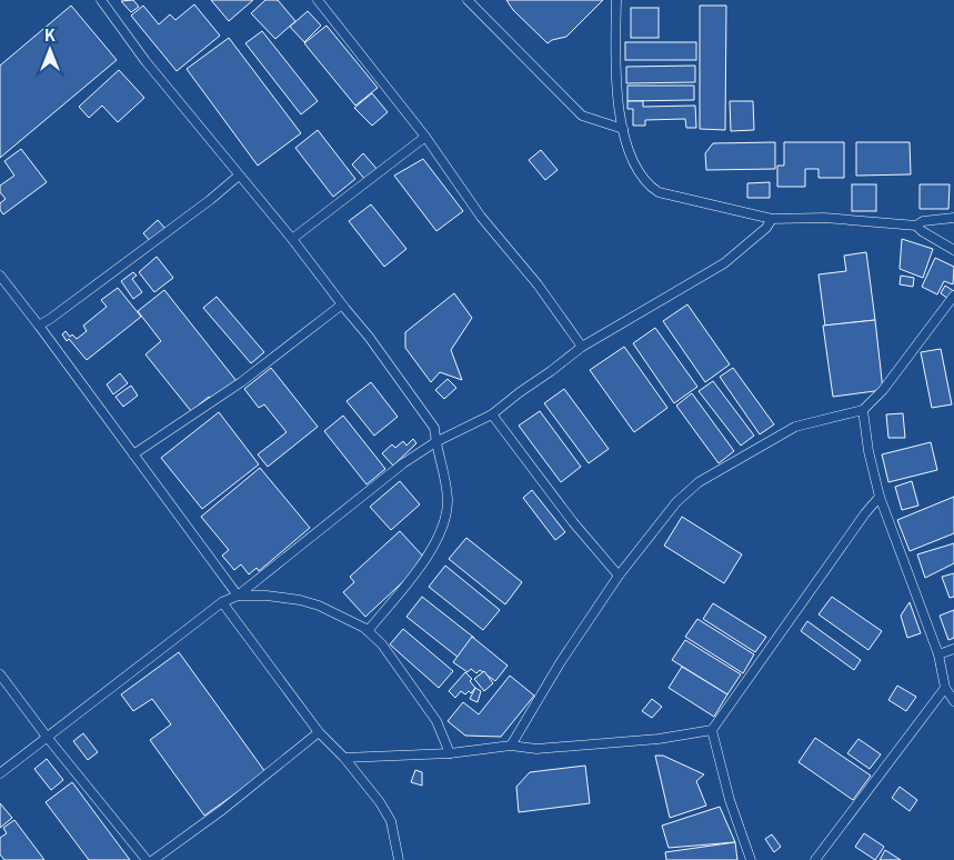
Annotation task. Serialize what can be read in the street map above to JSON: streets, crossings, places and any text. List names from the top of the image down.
{
  "north": "top"
}
